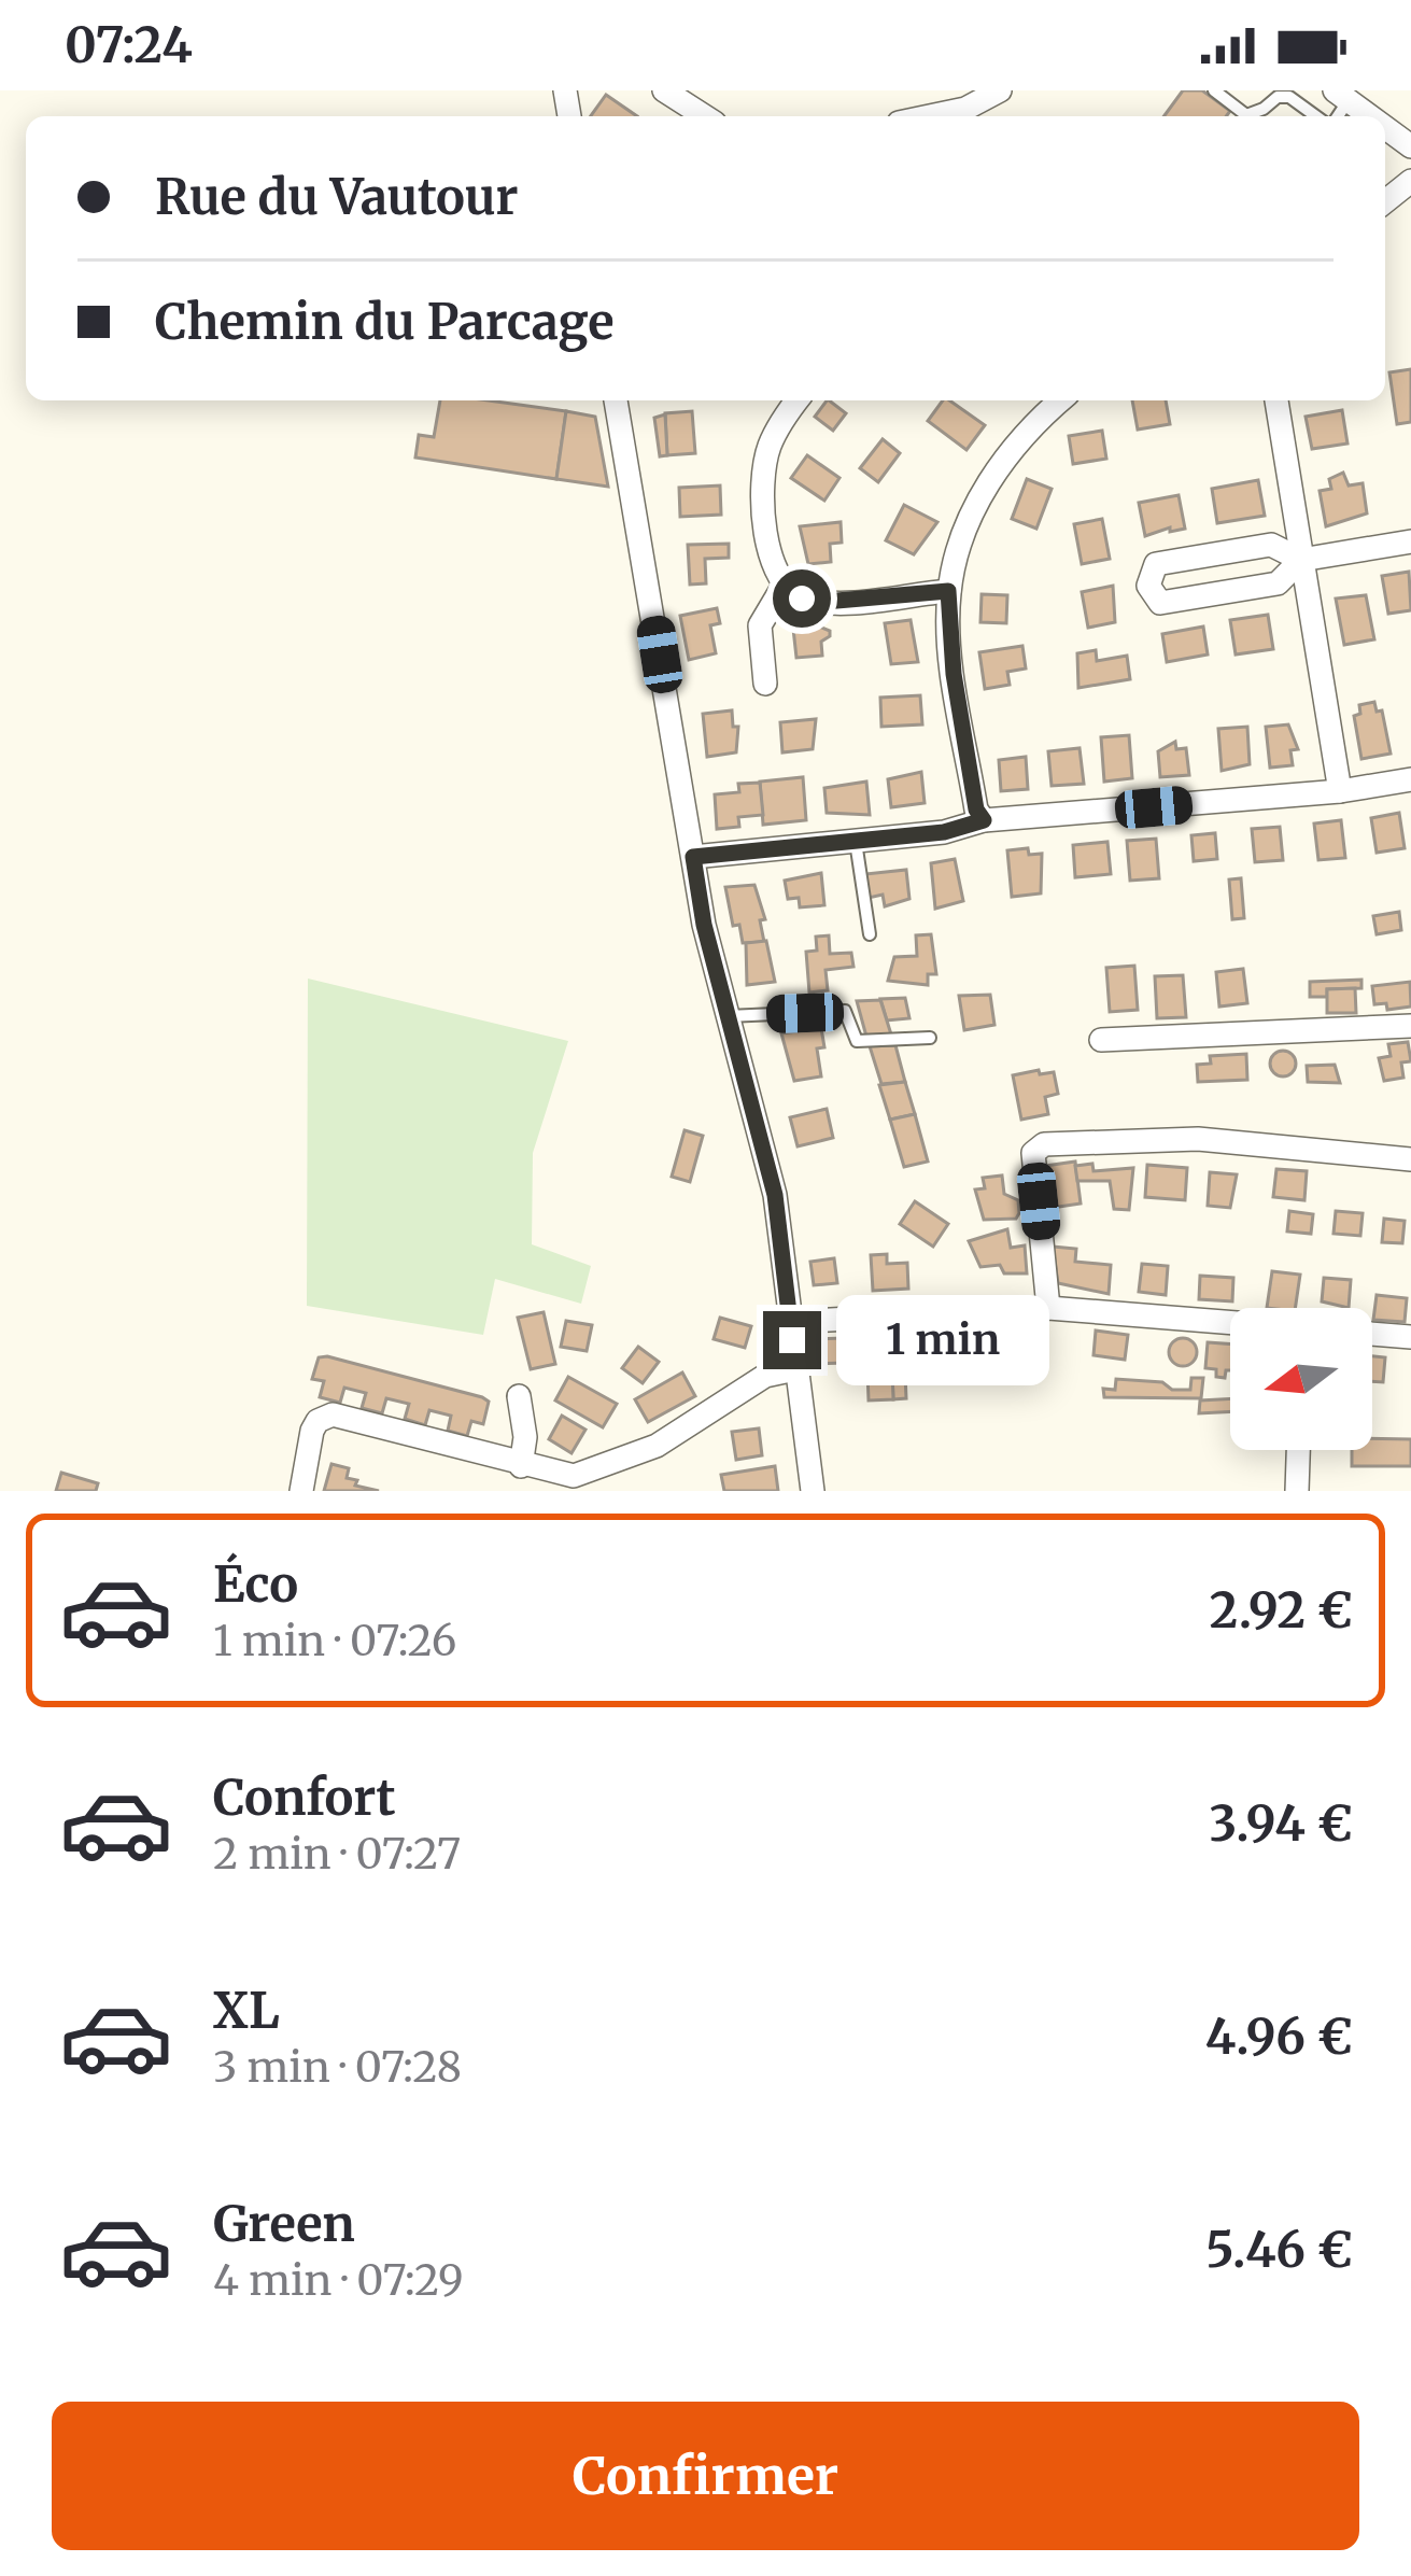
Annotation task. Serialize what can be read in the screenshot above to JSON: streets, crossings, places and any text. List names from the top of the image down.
{
  "north": "left",
  "page": {
    "status": "07:24",
    "banner": ["Rue du Vautour", "Chemin du Parcage"],
    "bubble": "1 min",
    "list": [
      {
        "name": "Éco",
        "note": "1 min · 07:26",
        "value": "2.92 €"
      },
      {
        "name": "Confort",
        "note": "2 min · 07:27",
        "value": "3.94 €"
      },
      {
        "name": "XL",
        "note": "3 min · 07:28",
        "value": "4.96 €"
      },
      {
        "name": "Green",
        "note": "4 min · 07:29",
        "value": "5.46 €"
      }
    ],
    "buttons": "Confirmer"
  }
}
